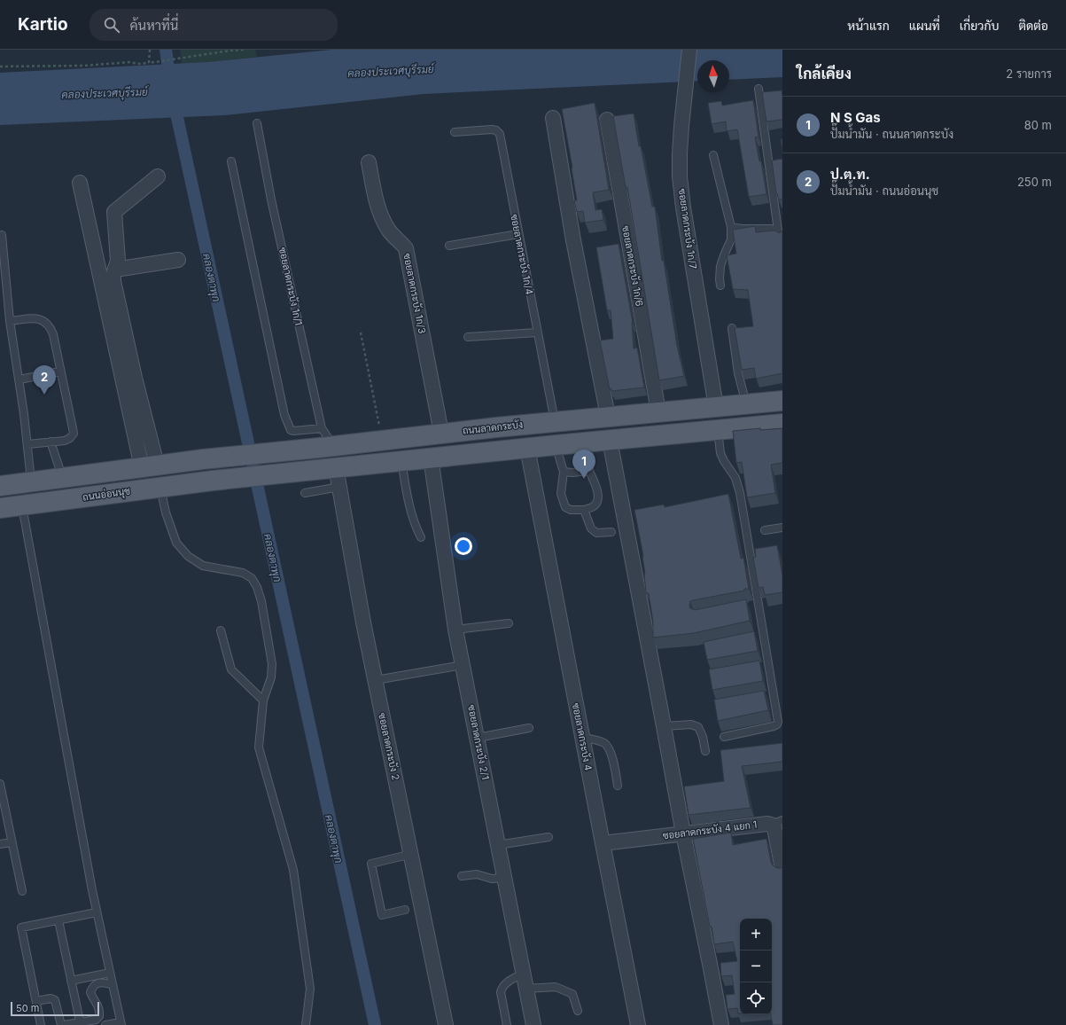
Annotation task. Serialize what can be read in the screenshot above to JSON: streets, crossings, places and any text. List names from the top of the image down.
{
  "streets": {
    "main road": ["ถนนลาดกระบัง", "ถนนอ่อนนุช"],
    "street": [
      "ซอยลาดกระบัง 1ก/7",
      "ซอยลาดกระบัง 1ก/6",
      "ซอยลาดกระบัง 1ก/3",
      "ซอยลาดกระบัง 4",
      "ซอยลาดกระบัง 2/1",
      "ซอยลาดกระบัง 2",
      "ซอยลาดกระบัง 4 แยก 1"
    ],
    "lane": ["ซอยลาดกระบัง 1ก/4", "ซอยลาดกระบัง 1ก/1"]
  },
  "crossings": [
    ["ซอยลาดกระบัง 1ก/7", "ถนนลาดกระบัง"],
    ["ซอยลาดกระบัง 1ก/4", "ถนนลาดกระบัง"],
    ["ซอยลาดกระบัง 1ก/6", "ถนนลาดกระบัง"],
    ["ซอยลาดกระบัง 1ก/1", "ถนนลาดกระบัง"],
    ["ซอยลาดกระบัง 1ก/3", "ถนนลาดกระบัง"],
    ["ถนนอ่อนนุช", "ซอยลาดกระบัง 2"],
    ["ซอยลาดกระบัง 4", "ซอยลาดกระบัง 4 แยก 1"]
  ],
  "water": ["คลองประเวศบุรีรมย์", "คลองตาพุก"],
  "scale_bar": "50 m",
  "north": "top",
  "page": {
    "header": "Kartio",
    "search": "ค้นหาที่นี่",
    "nav": [
      "หน้าแรก",
      "แผนที่",
      "เกี่ยวกับ",
      "ติดต่อ"
    ],
    "heading": ["ใกล้เคียง", "2 รายการ"],
    "list": [
      {
        "mark": "1",
        "name": "N S Gas",
        "note": "ปั๊มน้ำมัน · ถนนลาดกระบัง",
        "value": "80 m"
      },
      {
        "mark": "2",
        "name": "ป.ต.ท.",
        "note": "ปั๊มน้ำมัน · ถนนอ่อนนุช",
        "value": "250 m"
      }
    ],
    "pins": ["2", "1"],
    "map_buttons": ["+", "−"],
    "scale": "50 m"
  }
}
